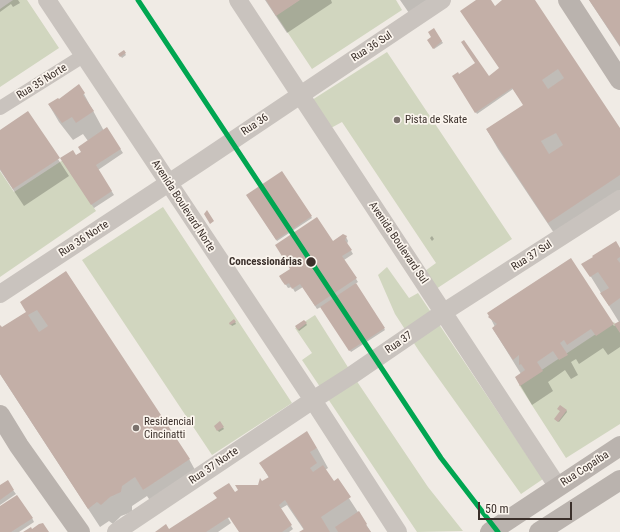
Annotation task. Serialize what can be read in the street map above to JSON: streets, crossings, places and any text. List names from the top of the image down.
{
  "streets": {
    "main road": ["Rua Copaíba"],
    "street": [
      "Rua 36 Sul",
      "Rua 35 Norte",
      "Rua 36",
      "Avenida Boulevard Norte",
      "Rua 36 Norte",
      "Avenida Boulevard Sul",
      "Rua 37 Sul",
      "Rua 37",
      "Rua 37 Norte"
    ]
  },
  "crossings": [
    ["Rua 36 Sul", "Rua 36"],
    ["Rua 36 Sul", "Avenida Boulevard Sul"],
    ["Rua 35 Norte", "Avenida Boulevard Norte"],
    ["Rua 36", "Avenida Boulevard Norte"],
    ["Rua 36", "Rua 36 Norte"],
    ["Rua 36", "Avenida Boulevard Sul"],
    ["Avenida Boulevard Norte", "Rua 36 Norte"],
    ["Avenida Boulevard Norte", "Rua 37"],
    ["Avenida Boulevard Norte", "Rua 37 Norte"],
    ["Avenida Boulevard Sul", "Rua 37 Sul"],
    ["Avenida Boulevard Sul", "Rua 37"],
    ["Avenida Boulevard Sul", "Rua Copaíba"],
    ["Rua 37 Sul", "Rua 37"],
    ["Rua 37", "Rua 37 Norte"]
  ],
  "places": ["Pista de Skate", "Concessionárias", "Residencial Cincinatti"],
  "scale_bar": "50 m"
}
